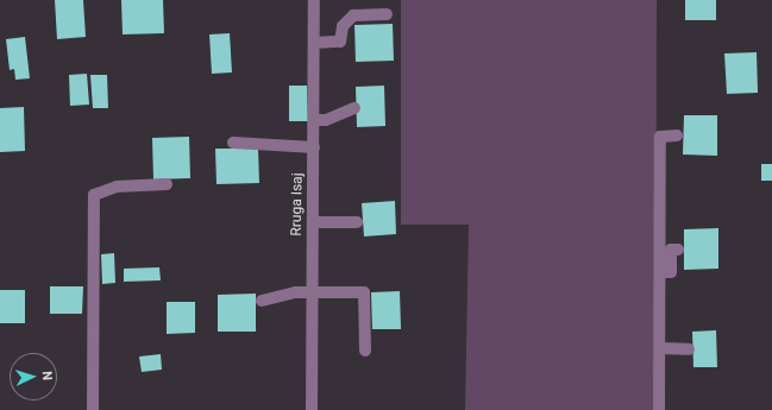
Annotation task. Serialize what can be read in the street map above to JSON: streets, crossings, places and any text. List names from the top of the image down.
{
  "streets": {
    "street": ["Rruga Isaj"]
  },
  "north": "right"
}
